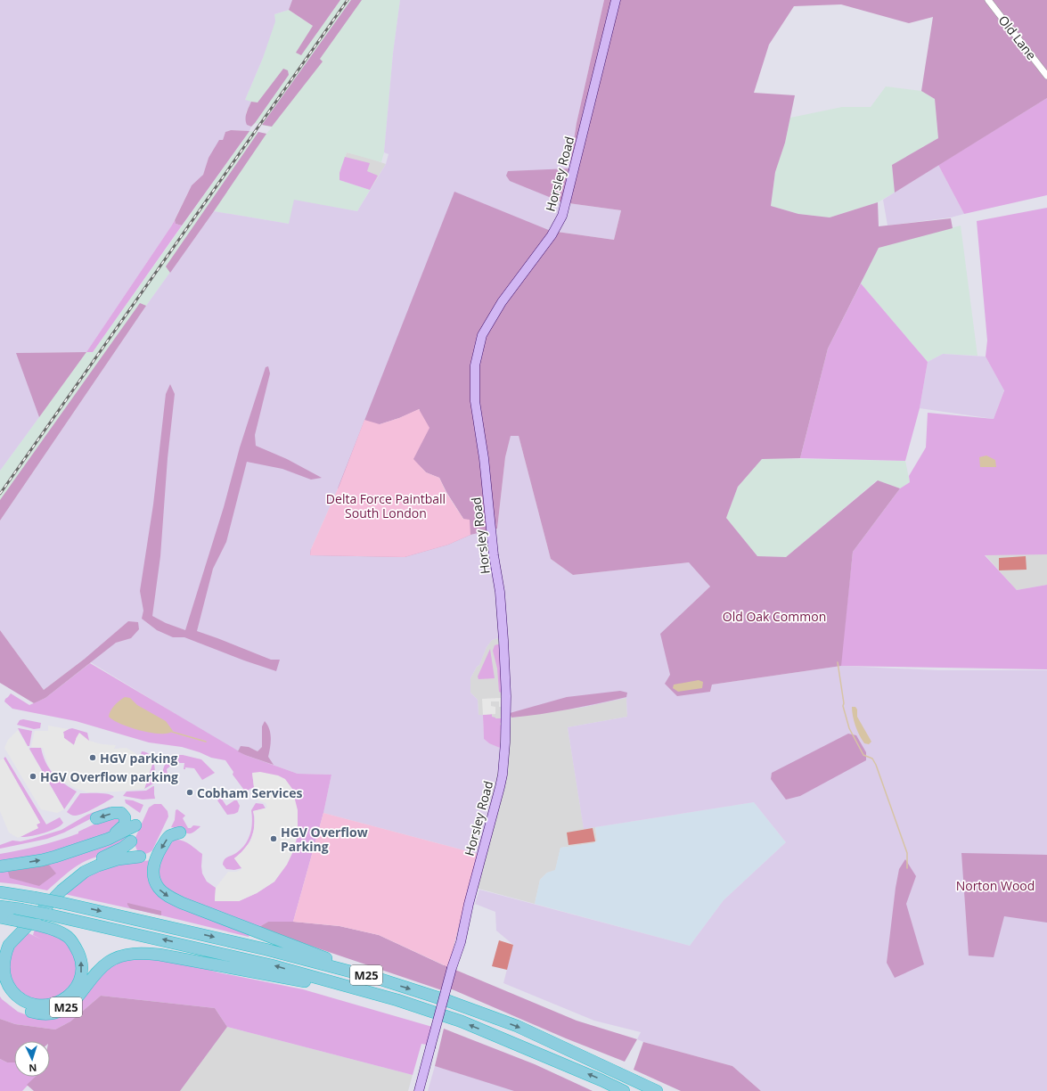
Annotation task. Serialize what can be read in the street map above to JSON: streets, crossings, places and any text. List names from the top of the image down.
{
  "streets": {
    "highway": ["M25"],
    "street": ["Old Lane", "Horsley Road"]
  },
  "parks": ["Delta Force Paintball South London", "Old Oak Common", "Norton Wood"],
  "places": [
    "HGV parking",
    "HGV Overflow parking",
    "Cobham Services",
    "HGV Overflow Parking"
  ],
  "north": "bottom"
}
